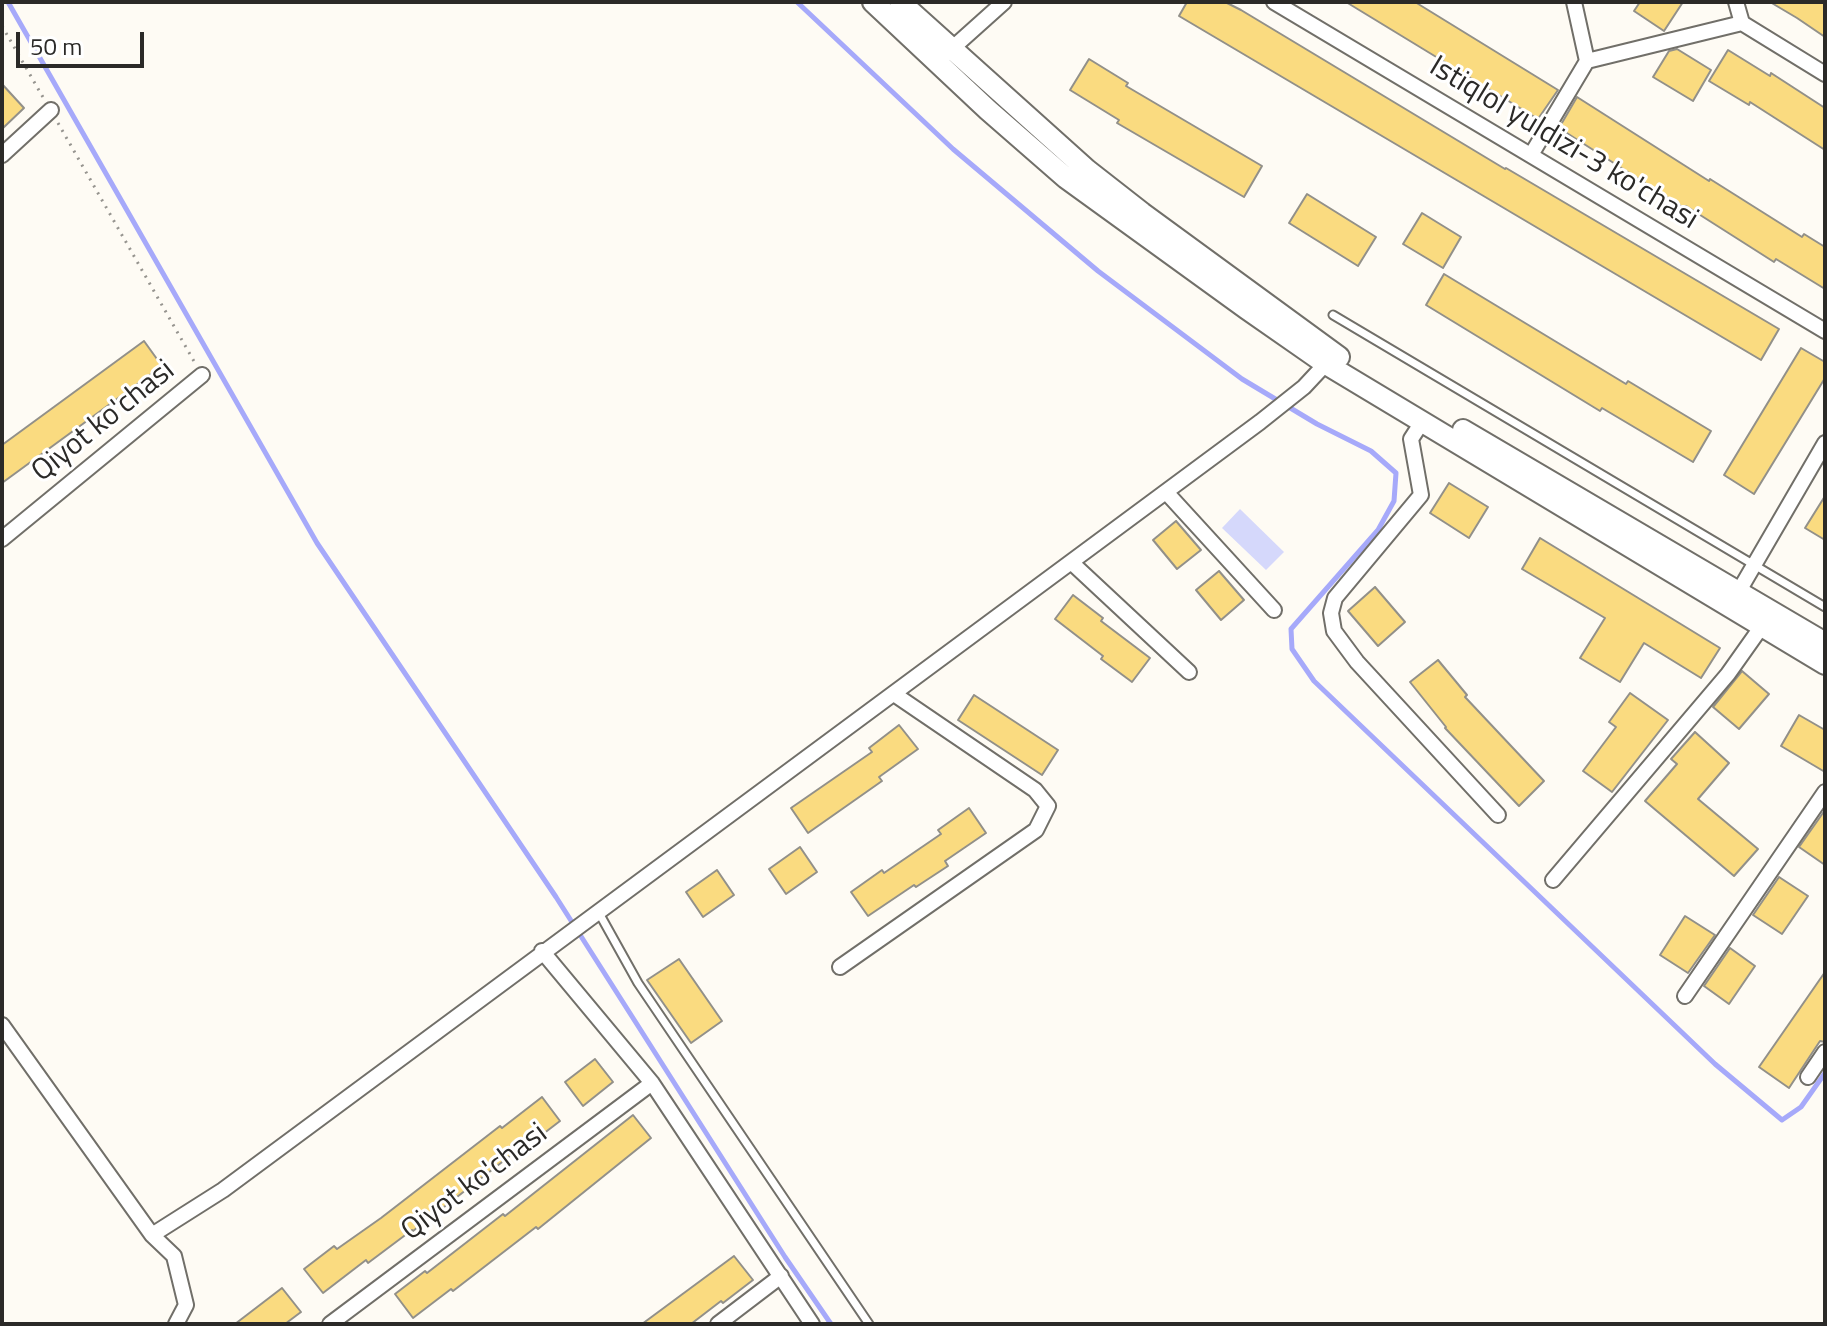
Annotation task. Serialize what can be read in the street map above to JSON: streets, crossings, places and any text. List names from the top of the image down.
{
  "streets": {
    "street": ["Istiqlol yuldizi-3 ko'chasi", "Qiyot ko'chasi"]
  },
  "scale_bar": "50 m"
}
